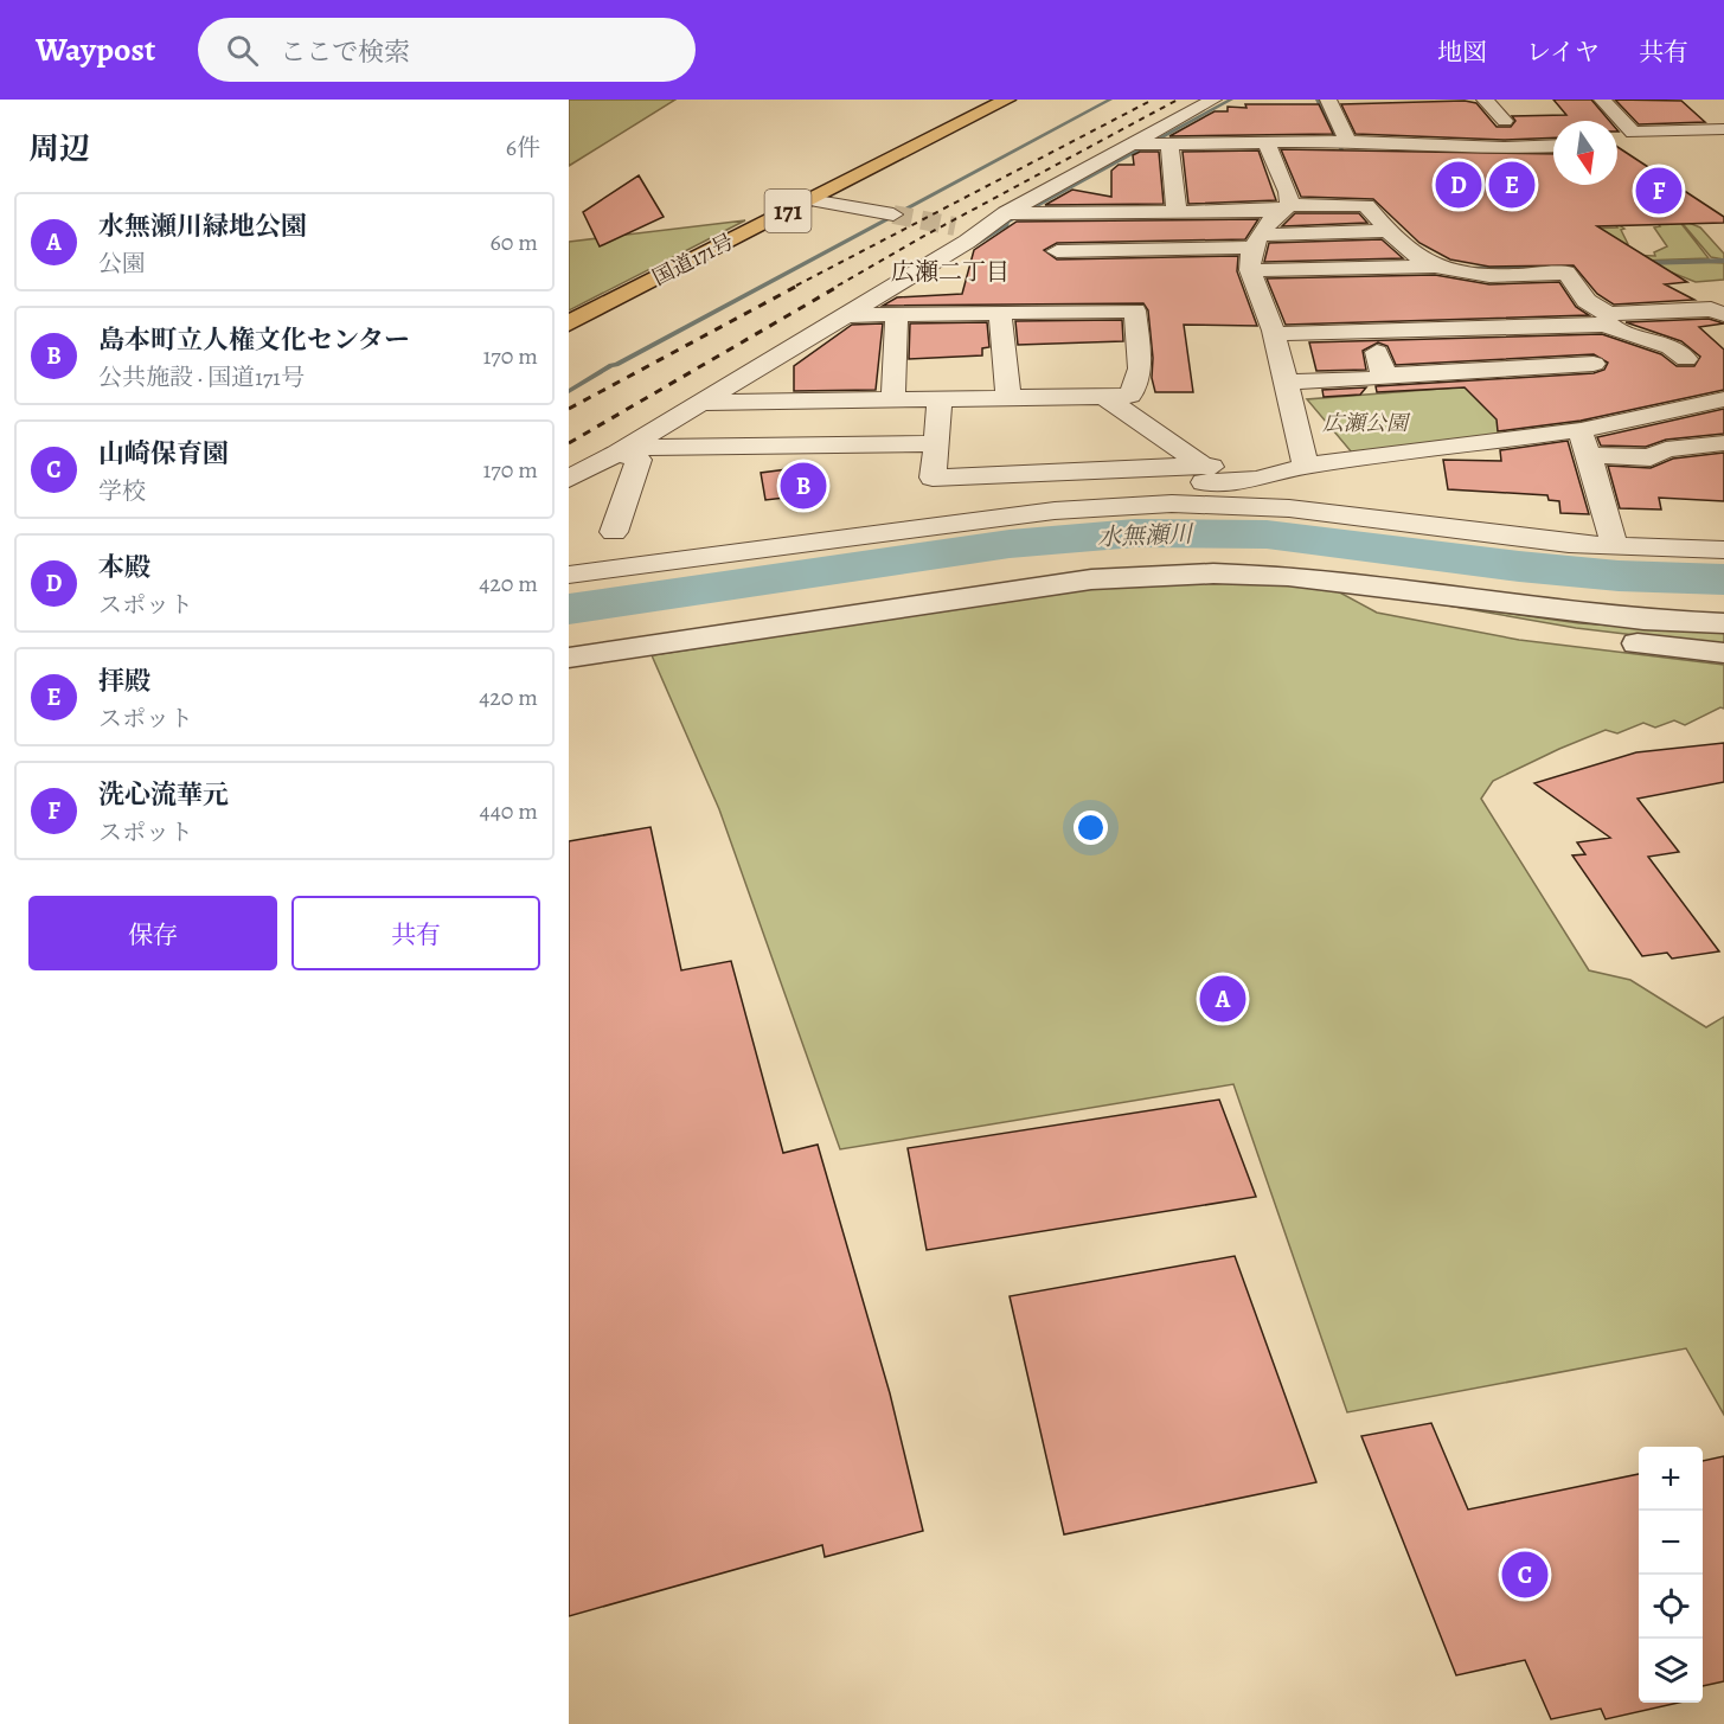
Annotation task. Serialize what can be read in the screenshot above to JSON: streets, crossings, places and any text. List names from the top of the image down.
{
  "streets": {
    "highway": ["171", "国道171号"]
  },
  "districts": ["広瀬二丁目"],
  "water": ["水無瀬川"],
  "parks": ["広瀬公園"],
  "north": "bottom",
  "page": {
    "header": "Waypost",
    "search": "ここで検索",
    "nav": ["地図", "レイヤ", "共有"],
    "heading": ["周辺", "6件"],
    "pins": [
      "D",
      "E",
      "F",
      "B",
      "A",
      "C"
    ],
    "list": [
      {
        "mark": "A",
        "name": "水無瀬川緑地公園",
        "note": "公園",
        "value": "60 m"
      },
      {
        "mark": "B",
        "name": "島本町立人権文化センター",
        "note": "公共施設 · 国道171号",
        "value": "170 m"
      },
      {
        "mark": "C",
        "name": "山崎保育園",
        "note": "学校",
        "value": "170 m"
      },
      {
        "mark": "D",
        "name": "本殿",
        "note": "スポット",
        "value": "420 m"
      },
      {
        "mark": "E",
        "name": "拝殿",
        "note": "スポット",
        "value": "420 m"
      },
      {
        "mark": "F",
        "name": "洗心流華元",
        "note": "スポット",
        "value": "440 m"
      }
    ],
    "buttons": ["保存", "共有"],
    "map_buttons": ["+", "−"]
  }
}
